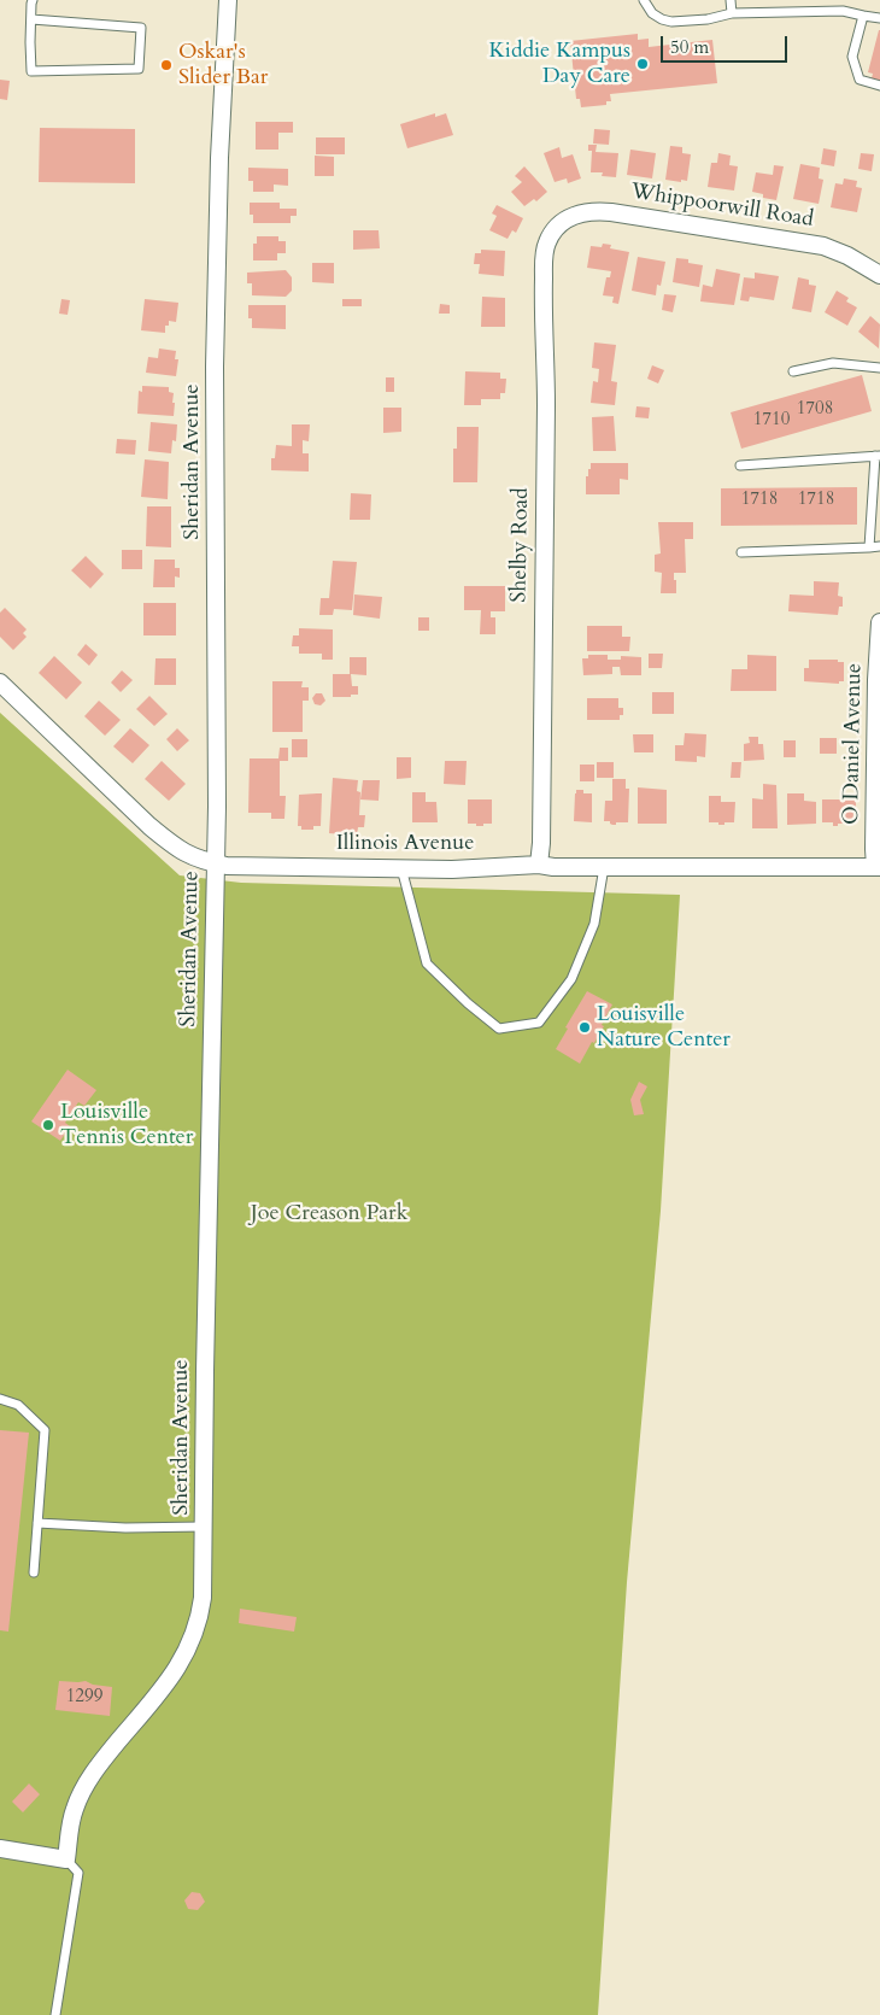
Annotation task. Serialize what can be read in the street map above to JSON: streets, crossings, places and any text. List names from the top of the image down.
{
  "streets": {
    "street": [
      "Whippoorwill Road",
      "Sheridan Avenue",
      "Shelby Road",
      "O Daniel Avenue",
      "Illinois Avenue"
    ]
  },
  "crossings": [
    ["Whippoorwill Road", "Shelby Road"],
    ["Sheridan Avenue", "Illinois Avenue"],
    ["Shelby Road", "Illinois Avenue"],
    ["O Daniel Avenue", "Illinois Avenue"]
  ],
  "parks": ["Joe Creason Park"],
  "places": [
    "Kiddie Kampus Day Care",
    "Oskar's Slider Bar",
    "Louisville Nature Center",
    "Louisville Tennis Center"
  ],
  "house_numbers": [
    "1708",
    "1710",
    "1718",
    "1718",
    "1299"
  ],
  "scale_bar": "50 m"
}
